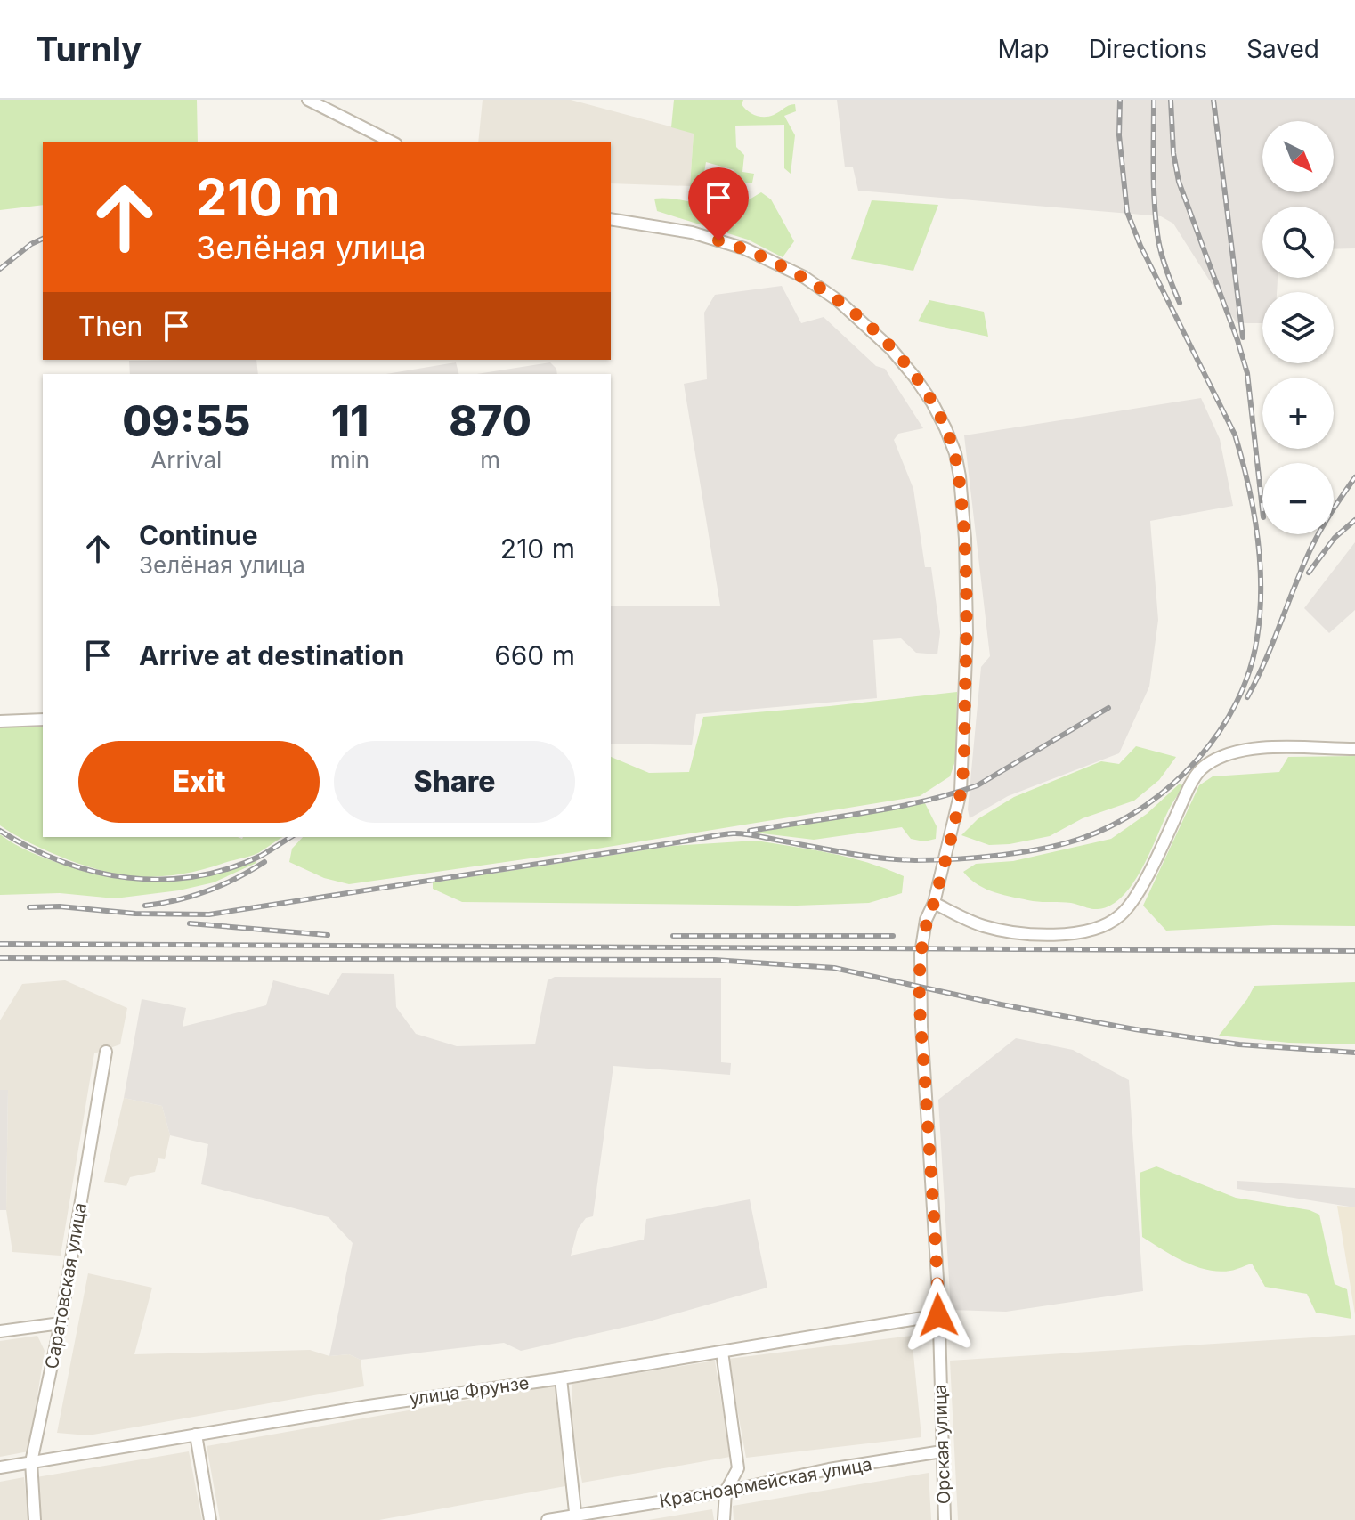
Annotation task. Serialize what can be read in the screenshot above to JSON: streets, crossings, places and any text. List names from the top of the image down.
{
  "streets": {
    "street": [
      "Саратовская улица",
      "улица Фрунзе",
      "Орская улица",
      "Красноармейская улица"
    ]
  },
  "crossings": [
    ["Саратовская улица", "улица Фрунзе"],
    ["улица Фрунзе", "Орская улица"],
    ["Орская улица", "Красноармейская улица"]
  ],
  "north": "bottom right",
  "page": {
    "header": "Turnly",
    "nav": ["Map", "Directions", "Saved"],
    "map_buttons": ["+", "−"],
    "turn": ["210 m", "Зелёная улица"],
    "then": "Then",
    "eta": [
      "09:55",
      "Arrival",
      "11",
      "min",
      "870",
      "m"
    ],
    "list": [
      {
        "name": "Continue",
        "note": "Зелёная улица",
        "value": "210 m"
      },
      {
        "name": "Arrive at destination",
        "value": "660 m"
      }
    ],
    "buttons": ["Exit", "Share"]
  }
}
